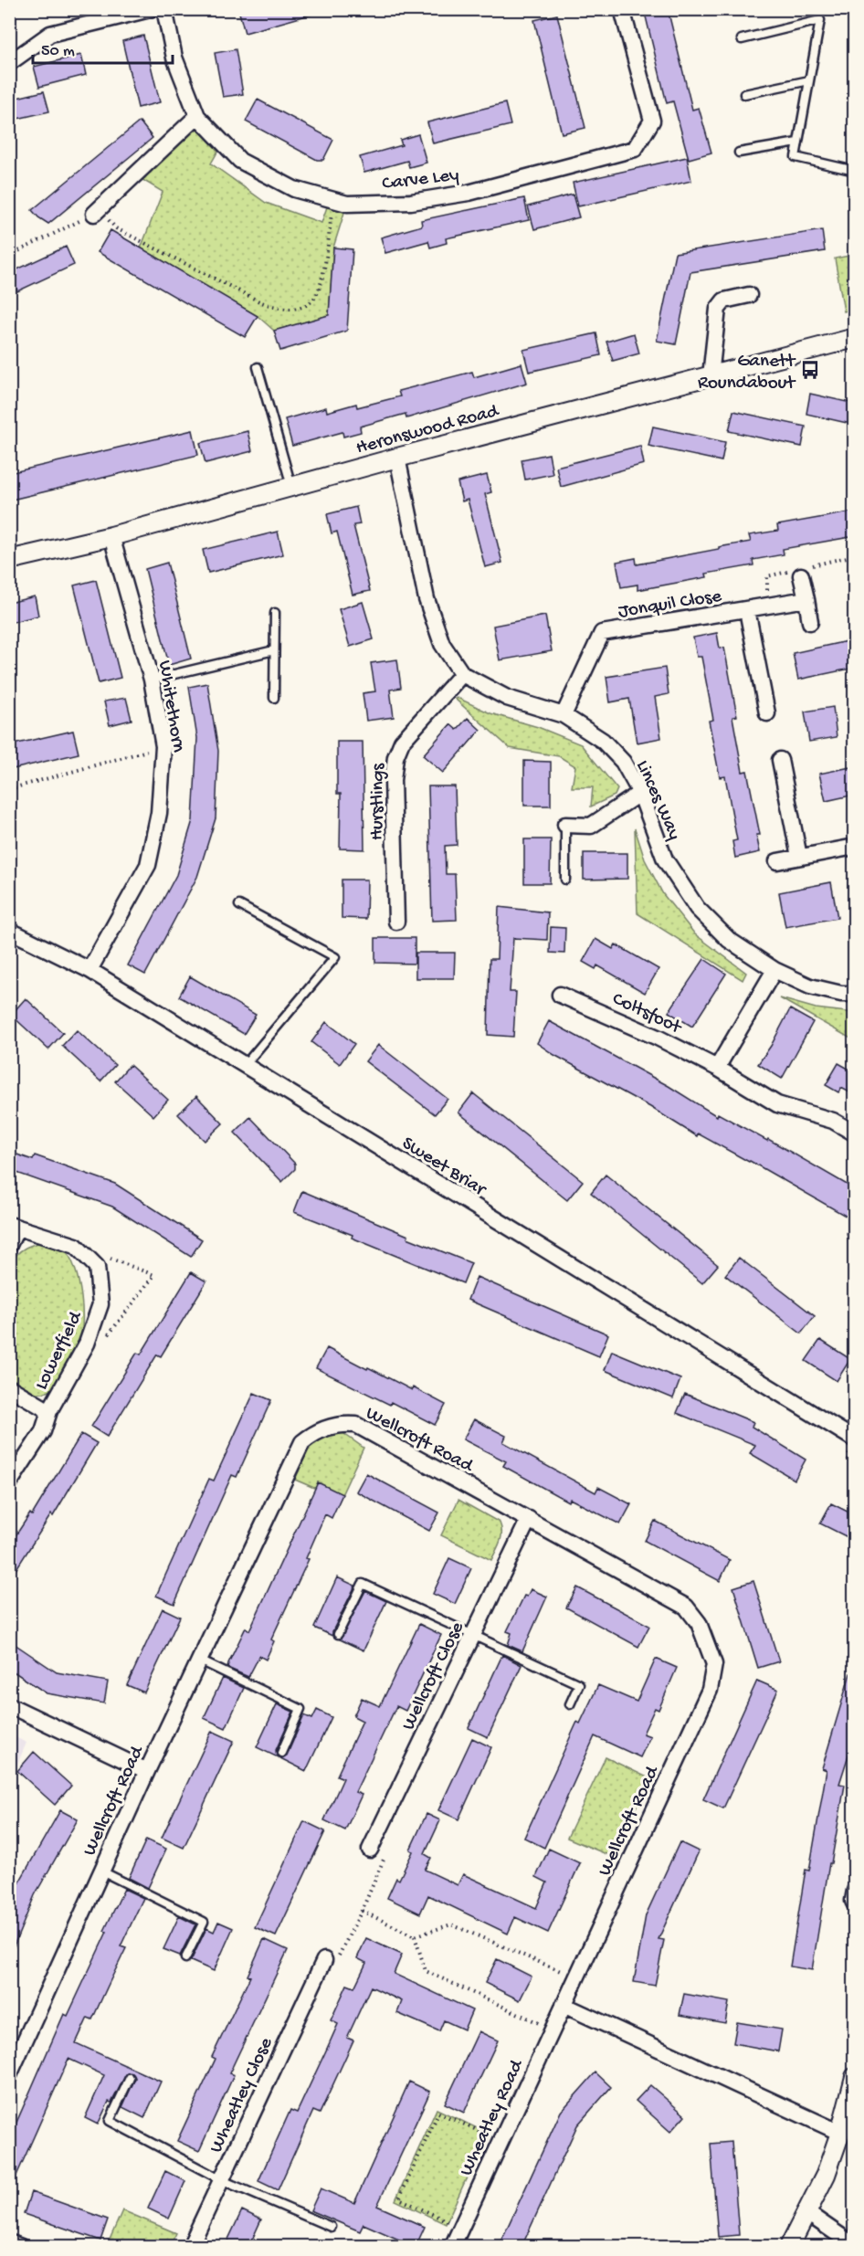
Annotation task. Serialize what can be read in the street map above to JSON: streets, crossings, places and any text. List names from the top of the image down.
{
  "streets": {
    "street": [
      "Carve Ley",
      "Heronswood Road",
      "Jonquil Close",
      "Whitethorn",
      "Linces Way",
      "Hurstlings",
      "Coltsfoot",
      "Sweet Briar",
      "Lowerfield",
      "Wellcroft Road",
      "Wellcroft Close",
      "Wheatley Close",
      "Wheatley Road"
    ]
  },
  "crossings": [
    ["Heronswood Road", "Whitethorn"],
    ["Heronswood Road", "Linces Way"],
    ["Jonquil Close", "Linces Way"],
    ["Whitethorn", "Sweet Briar"],
    ["Linces Way", "Hurstlings"],
    ["Wellcroft Road", "Wellcroft Close"],
    ["Wellcroft Road", "Wheatley Road"]
  ],
  "places": {
    "bus stop": ["Ganett Roundabout"]
  },
  "scale_bar": "50 m"
}
